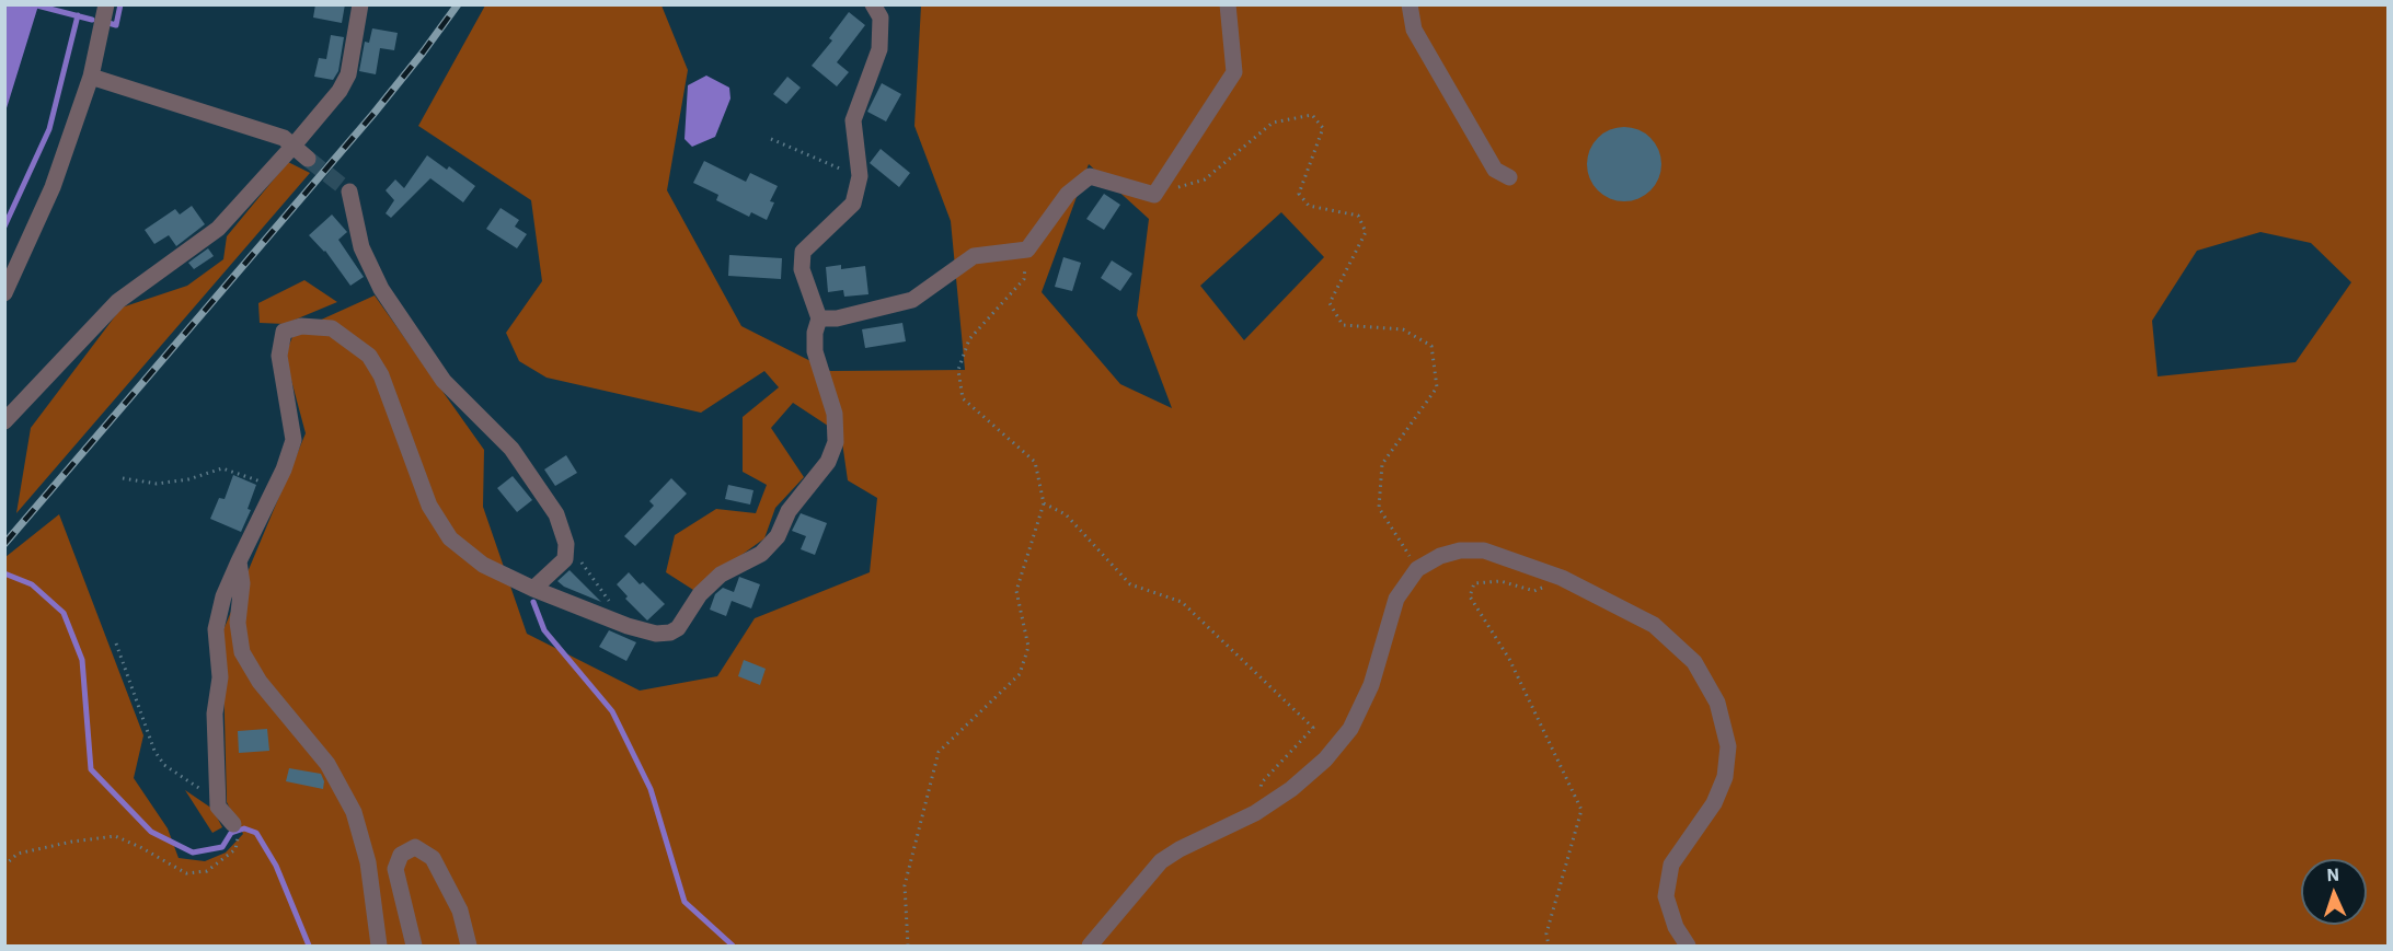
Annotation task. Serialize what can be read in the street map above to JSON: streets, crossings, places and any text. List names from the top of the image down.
{
  "north": "top"
}
